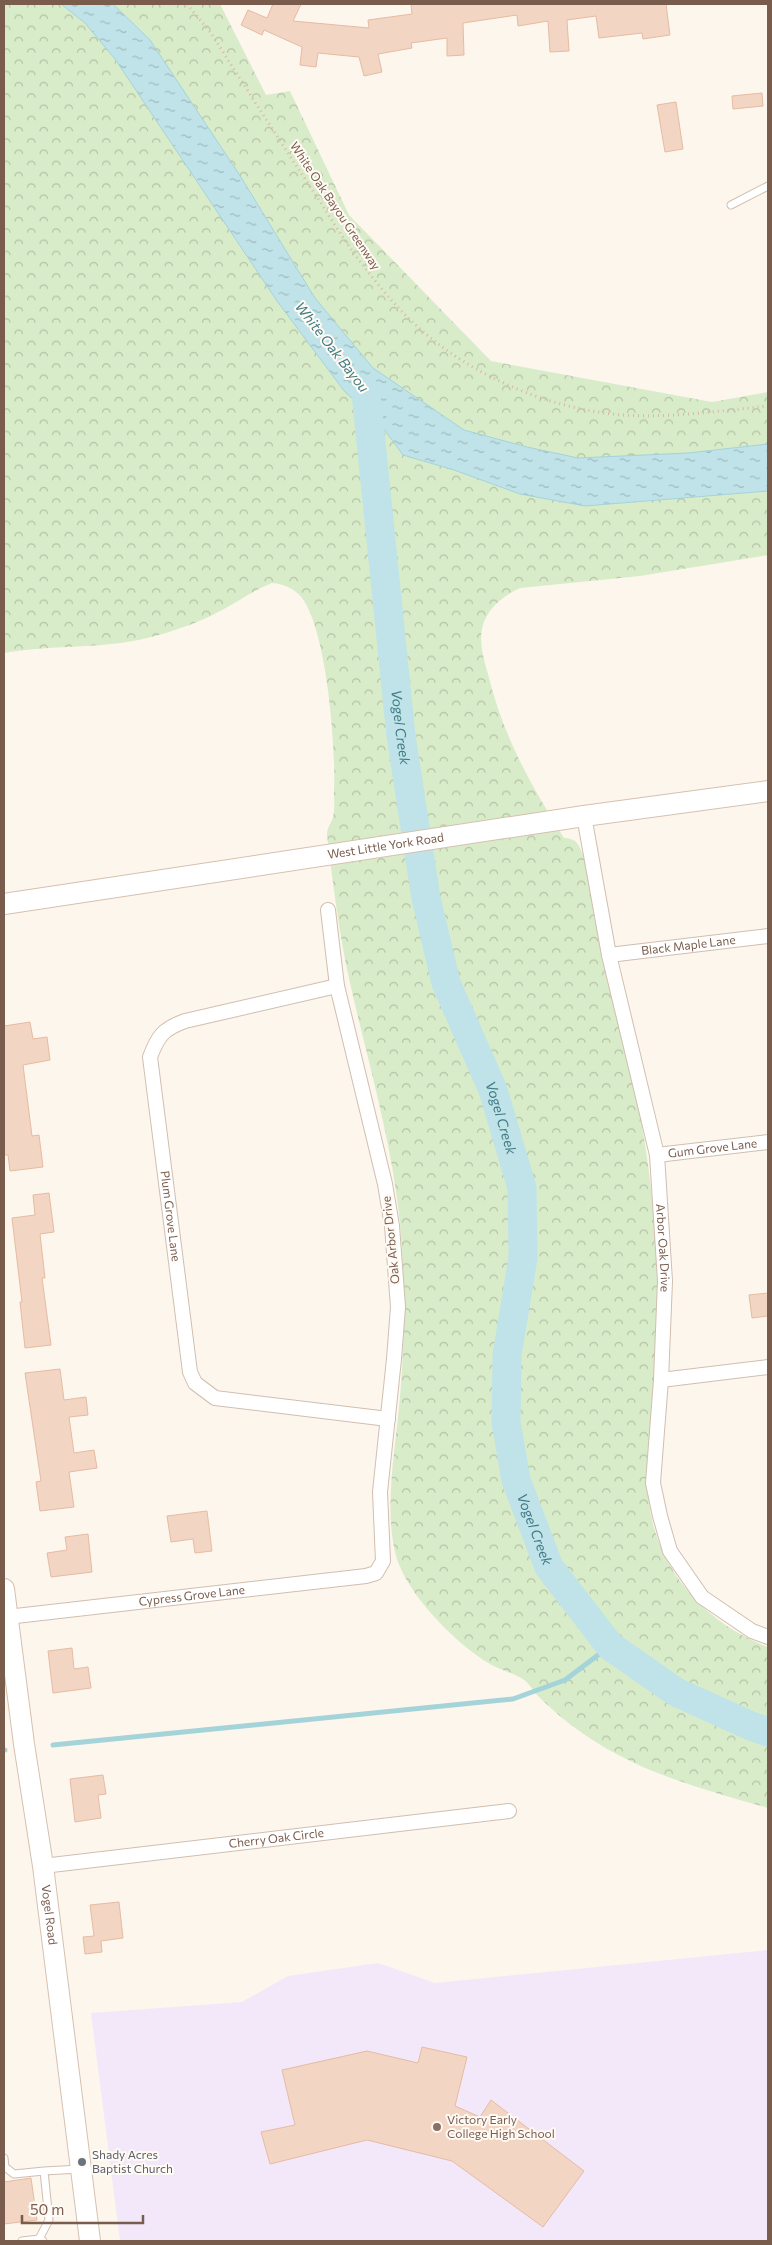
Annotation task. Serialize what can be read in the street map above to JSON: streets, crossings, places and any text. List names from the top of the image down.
{
  "streets": {
    "street": [
      "West Little York Road",
      "Black Maple Lane",
      "Gum Grove Lane",
      "Plum Grove Lane",
      "Oak Arbor Drive",
      "Arbor Oak Drive",
      "Cypress Grove Lane",
      "Cherry Oak Circle",
      "Vogel Road"
    ],
    "path": ["White Oak Bayou Greenway"]
  },
  "crossings": [
    ["West Little York Road", "Arbor Oak Drive"],
    ["Black Maple Lane", "Arbor Oak Drive"],
    ["Gum Grove Lane", "Arbor Oak Drive"],
    ["Plum Grove Lane", "Oak Arbor Drive"],
    ["Oak Arbor Drive", "Cypress Grove Lane"],
    ["Cypress Grove Lane", "Vogel Road"],
    ["Cherry Oak Circle", "Vogel Road"]
  ],
  "water": ["White Oak Bayou", "Vogel Creek"],
  "places": ["Victory Early College High School", "Shady Acres Baptist Church"],
  "scale_bar": "50 m"
}
